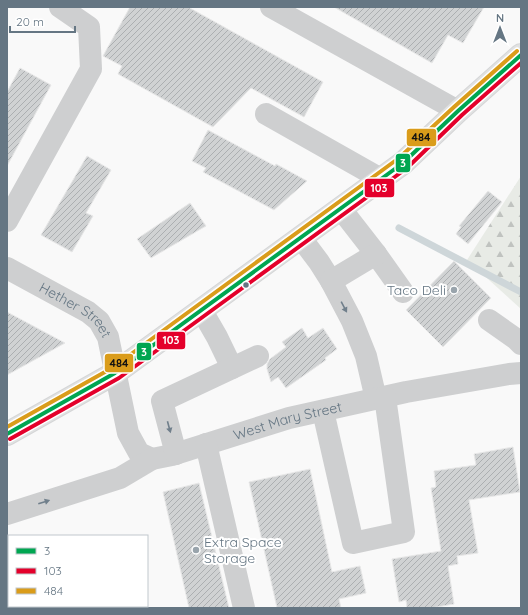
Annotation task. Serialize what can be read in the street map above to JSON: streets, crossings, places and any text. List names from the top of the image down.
{
  "streets": {
    "street": ["Hether Street", "West Mary Street"]
  },
  "places": ["Taco Deli", "Extra Space Storage"],
  "lines": ["transit line 484", "transit line 3", "transit line 103"],
  "legend": ["3", "103", "484"],
  "scale_bar": "20 m",
  "north": "top"
}
